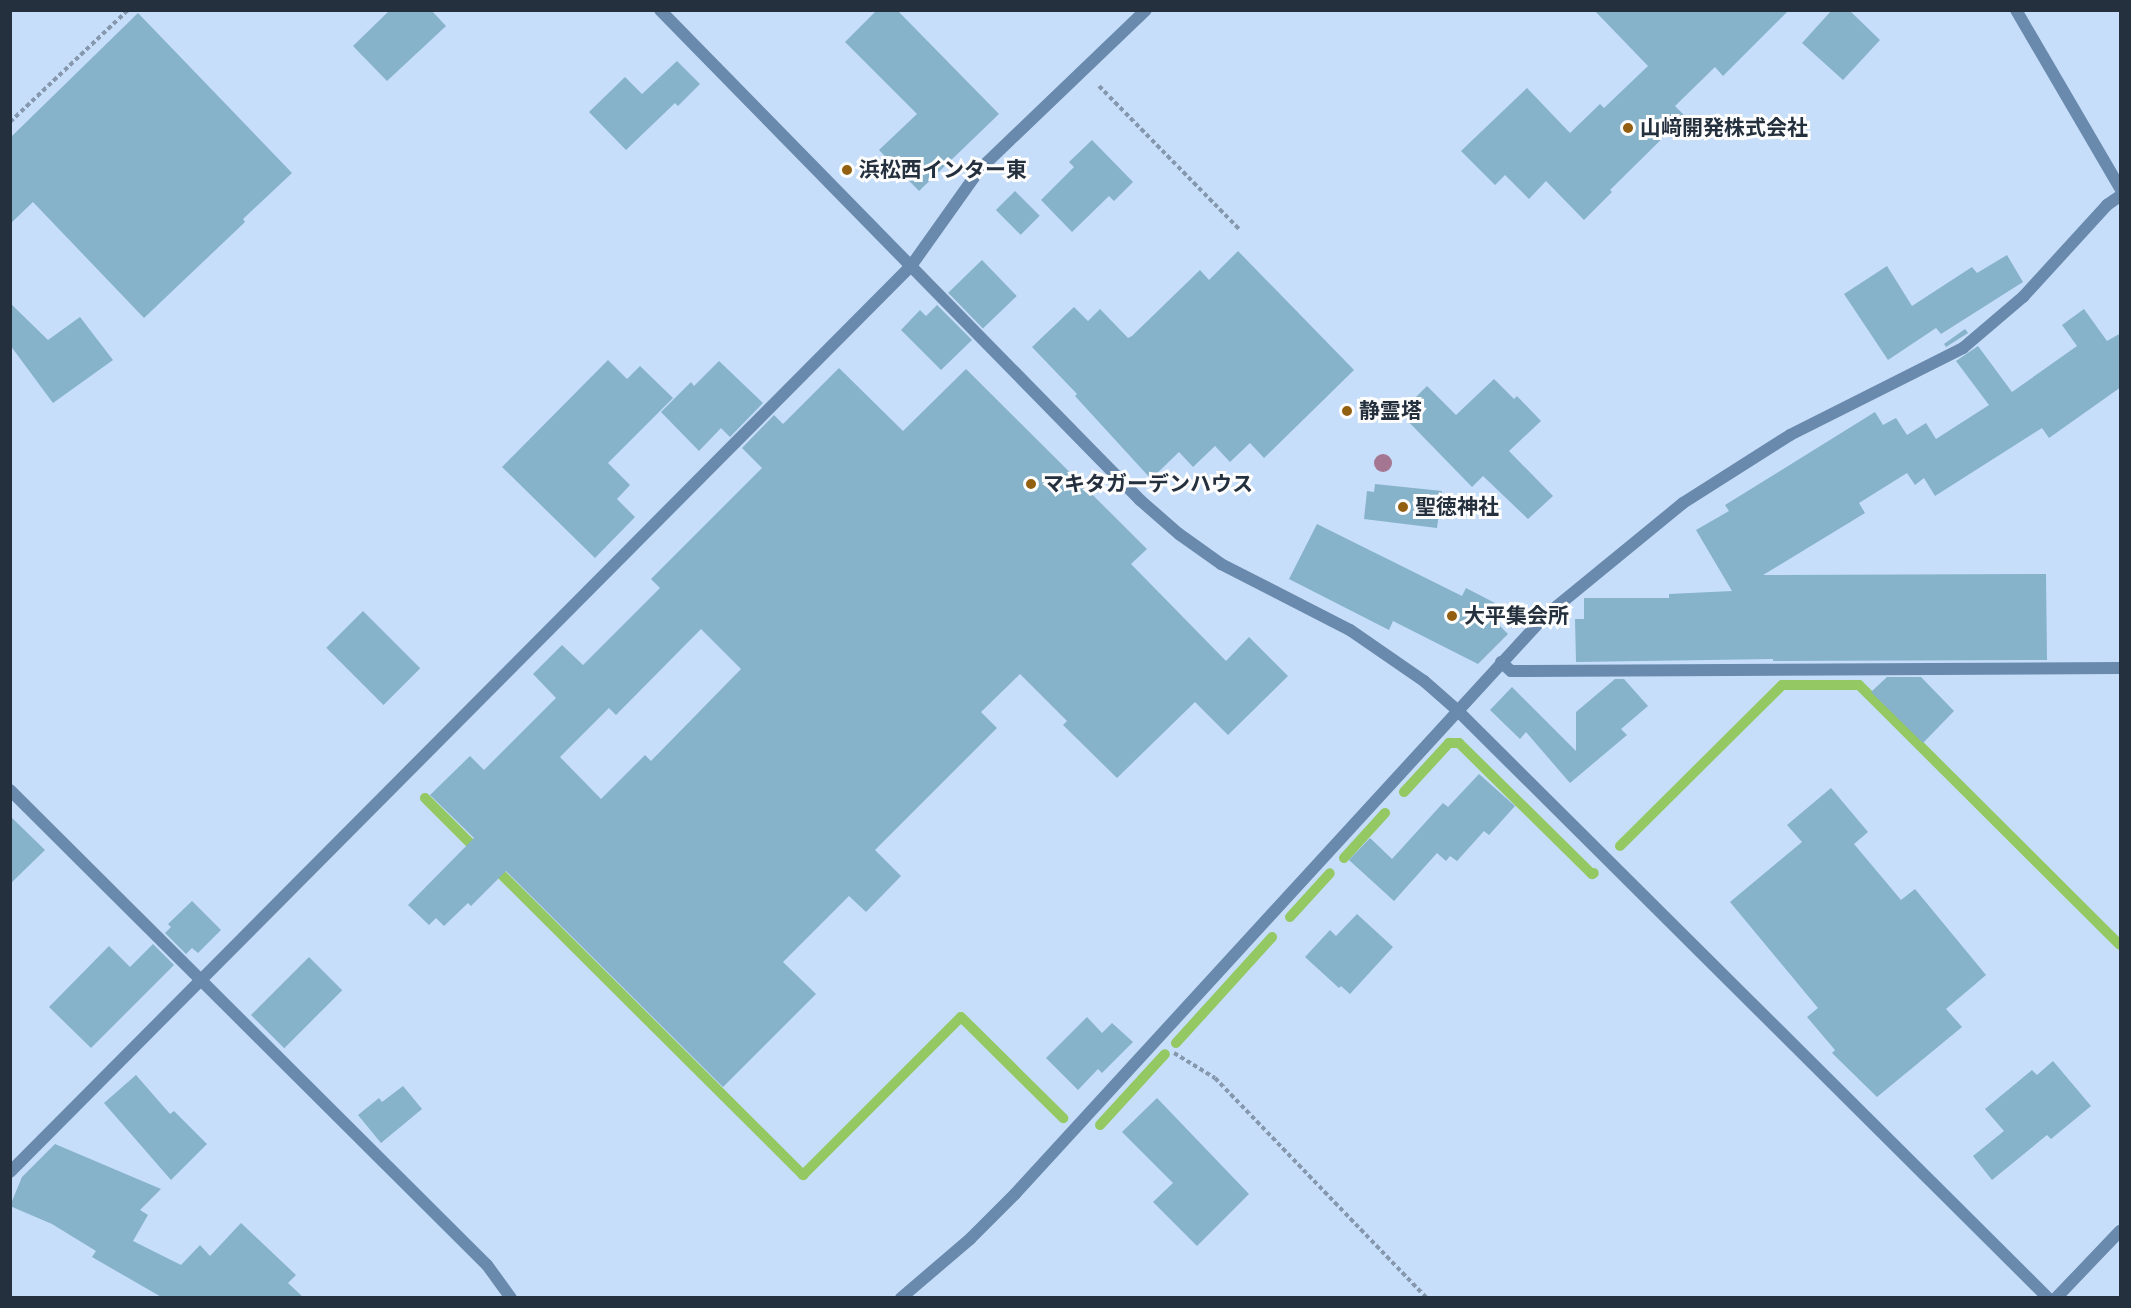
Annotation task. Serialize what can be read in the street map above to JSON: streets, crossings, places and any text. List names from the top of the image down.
{
  "places": [
    "山﨑開発株式会社",
    "浜松西インター東",
    "静霊塔",
    "マキタガーデンハウス",
    "聖徳神社",
    "大平集会所"
  ]
}
